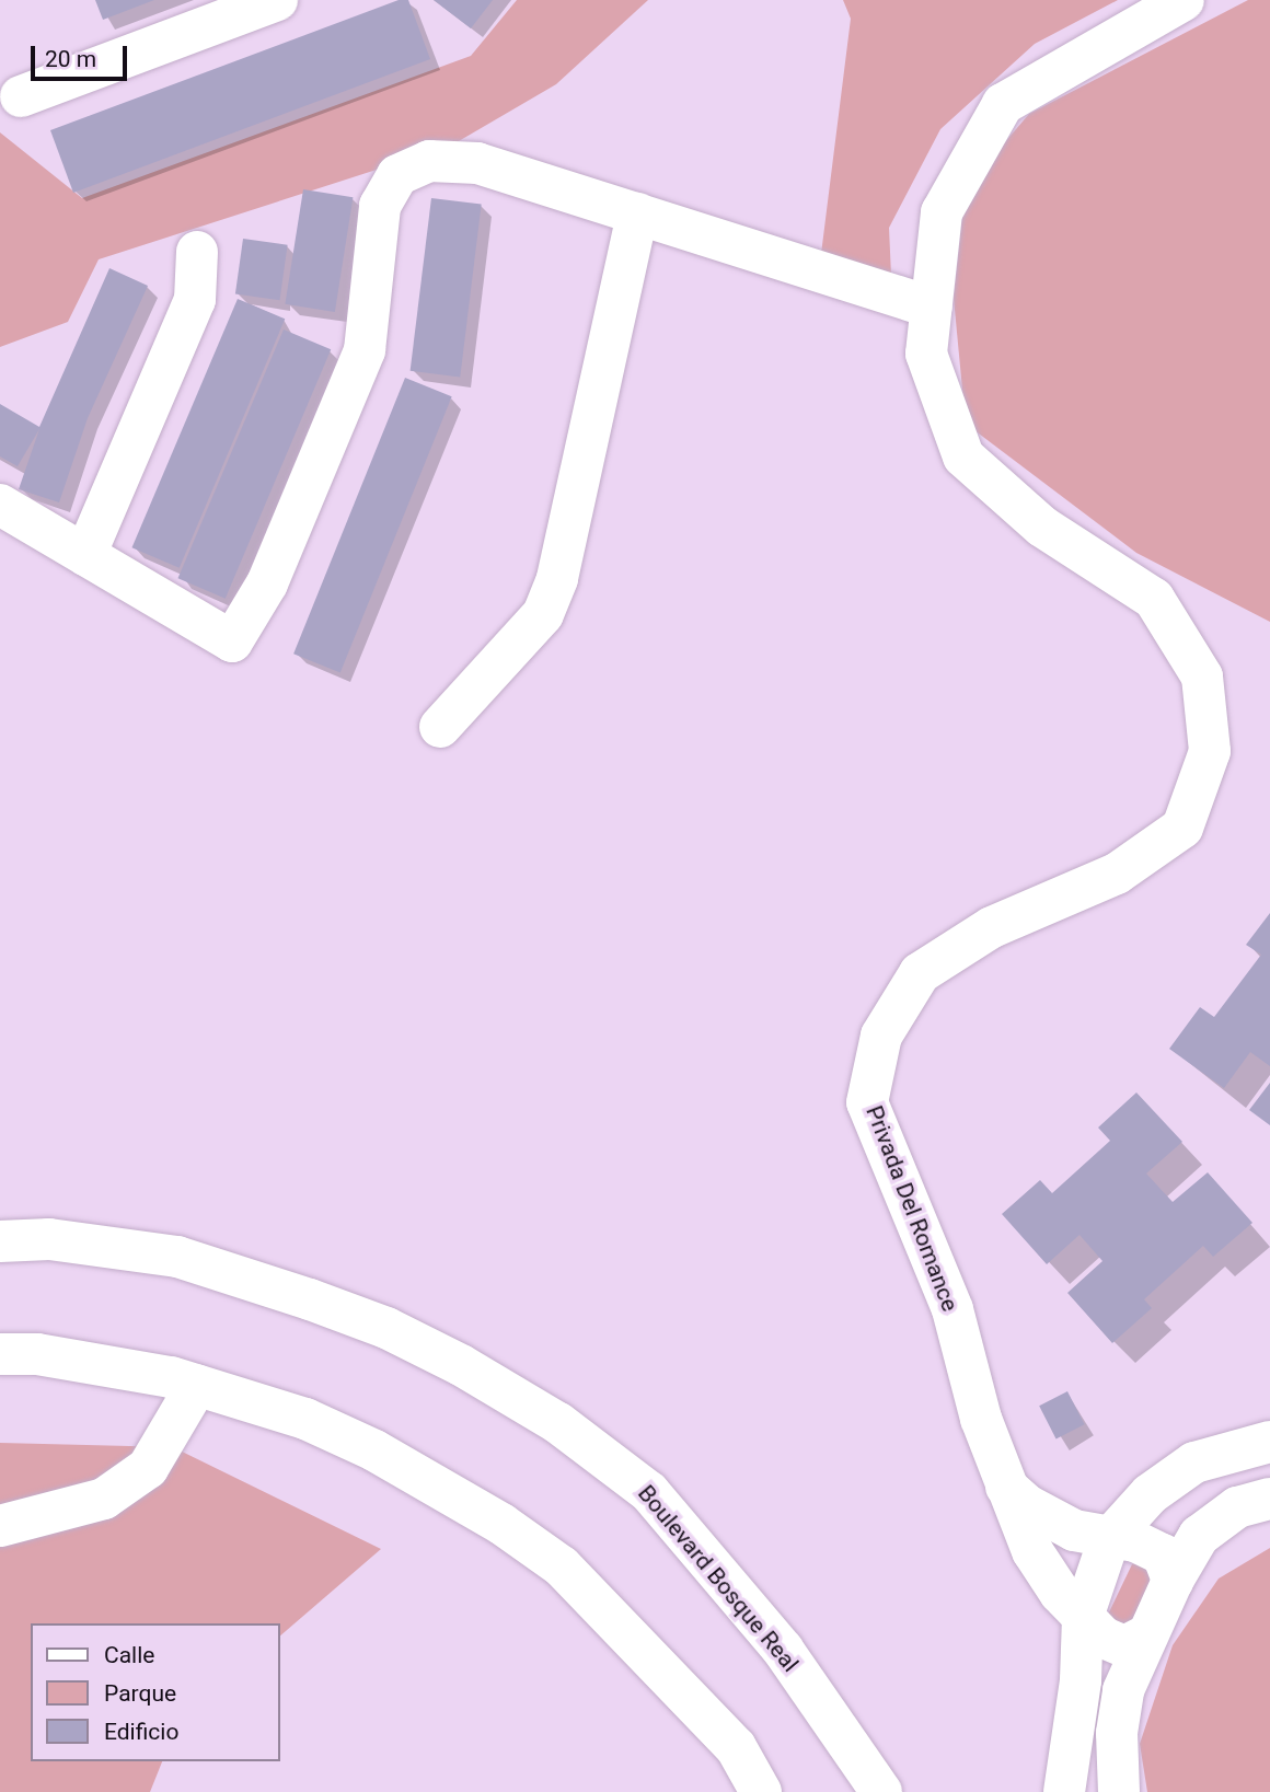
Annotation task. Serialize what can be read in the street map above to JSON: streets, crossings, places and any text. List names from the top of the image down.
{
  "streets": {
    "street": ["Privada Del Romance", "Boulevard Bosque Real"]
  },
  "legend": ["Calle", "Parque", "Edificio"],
  "scale_bar": "20 m"
}
